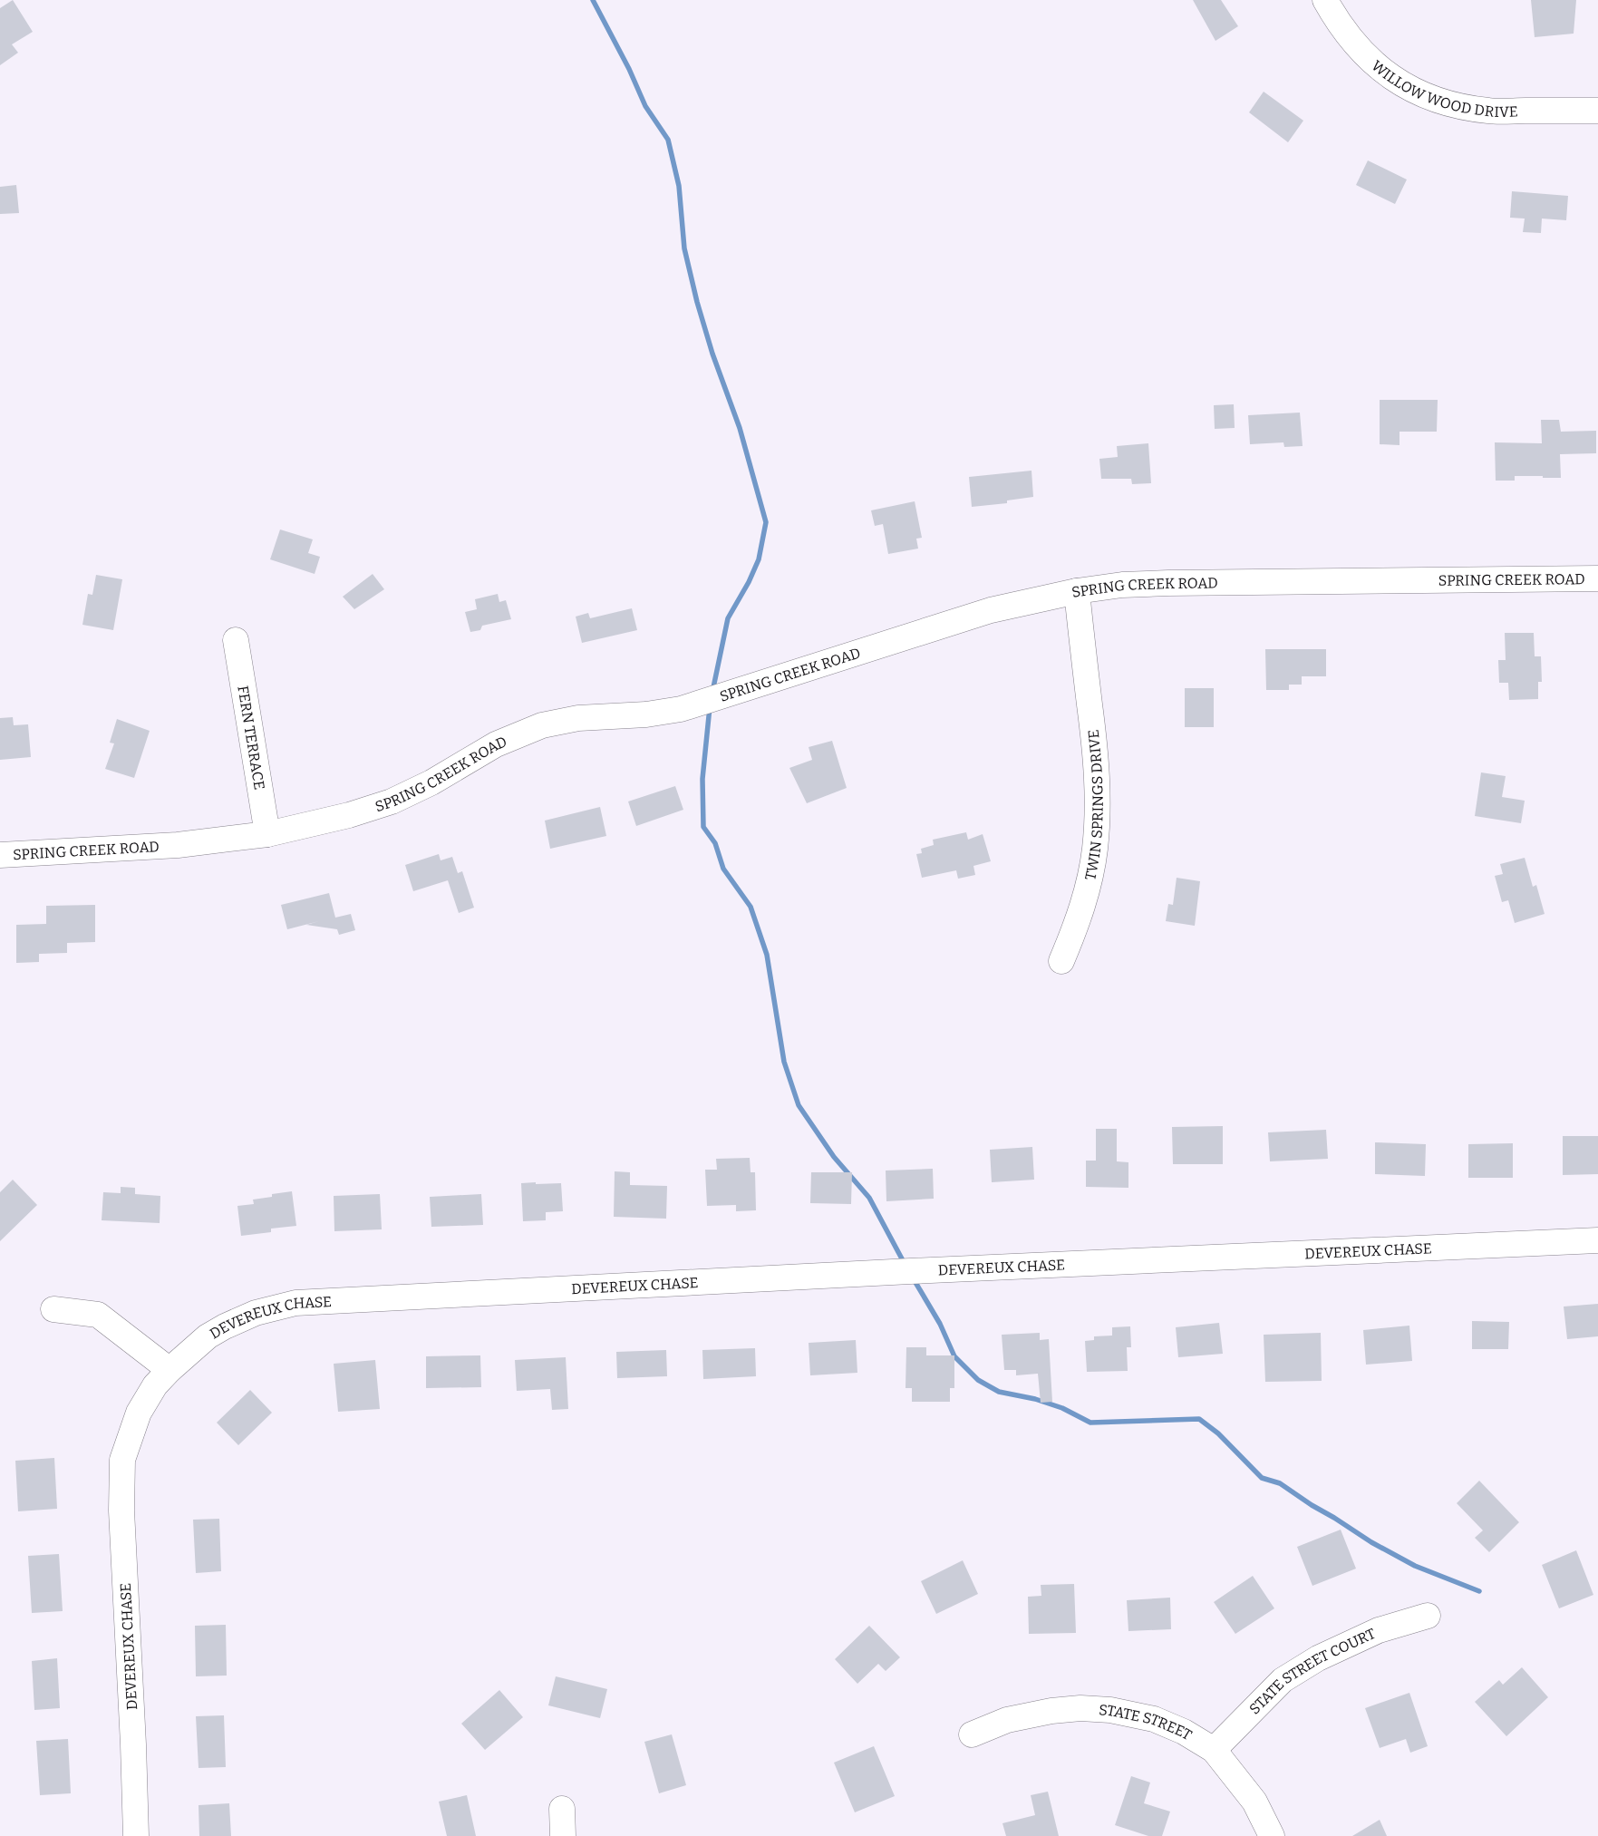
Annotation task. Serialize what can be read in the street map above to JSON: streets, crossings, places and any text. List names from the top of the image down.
{
  "streets": {
    "street": [
      "WILLOW WOOD DRIVE",
      "SPRING CREEK ROAD",
      "FERN TERRACE",
      "TWIN SPRINGS DRIVE",
      "DEVEREUX CHASE",
      "STATE STREET COURT",
      "STATE STREET"
    ]
  },
  "crossings": [
    ["SPRING CREEK ROAD", "FERN TERRACE"],
    ["SPRING CREEK ROAD", "TWIN SPRINGS DRIVE"],
    ["STATE STREET COURT", "STATE STREET"]
  ]
}
